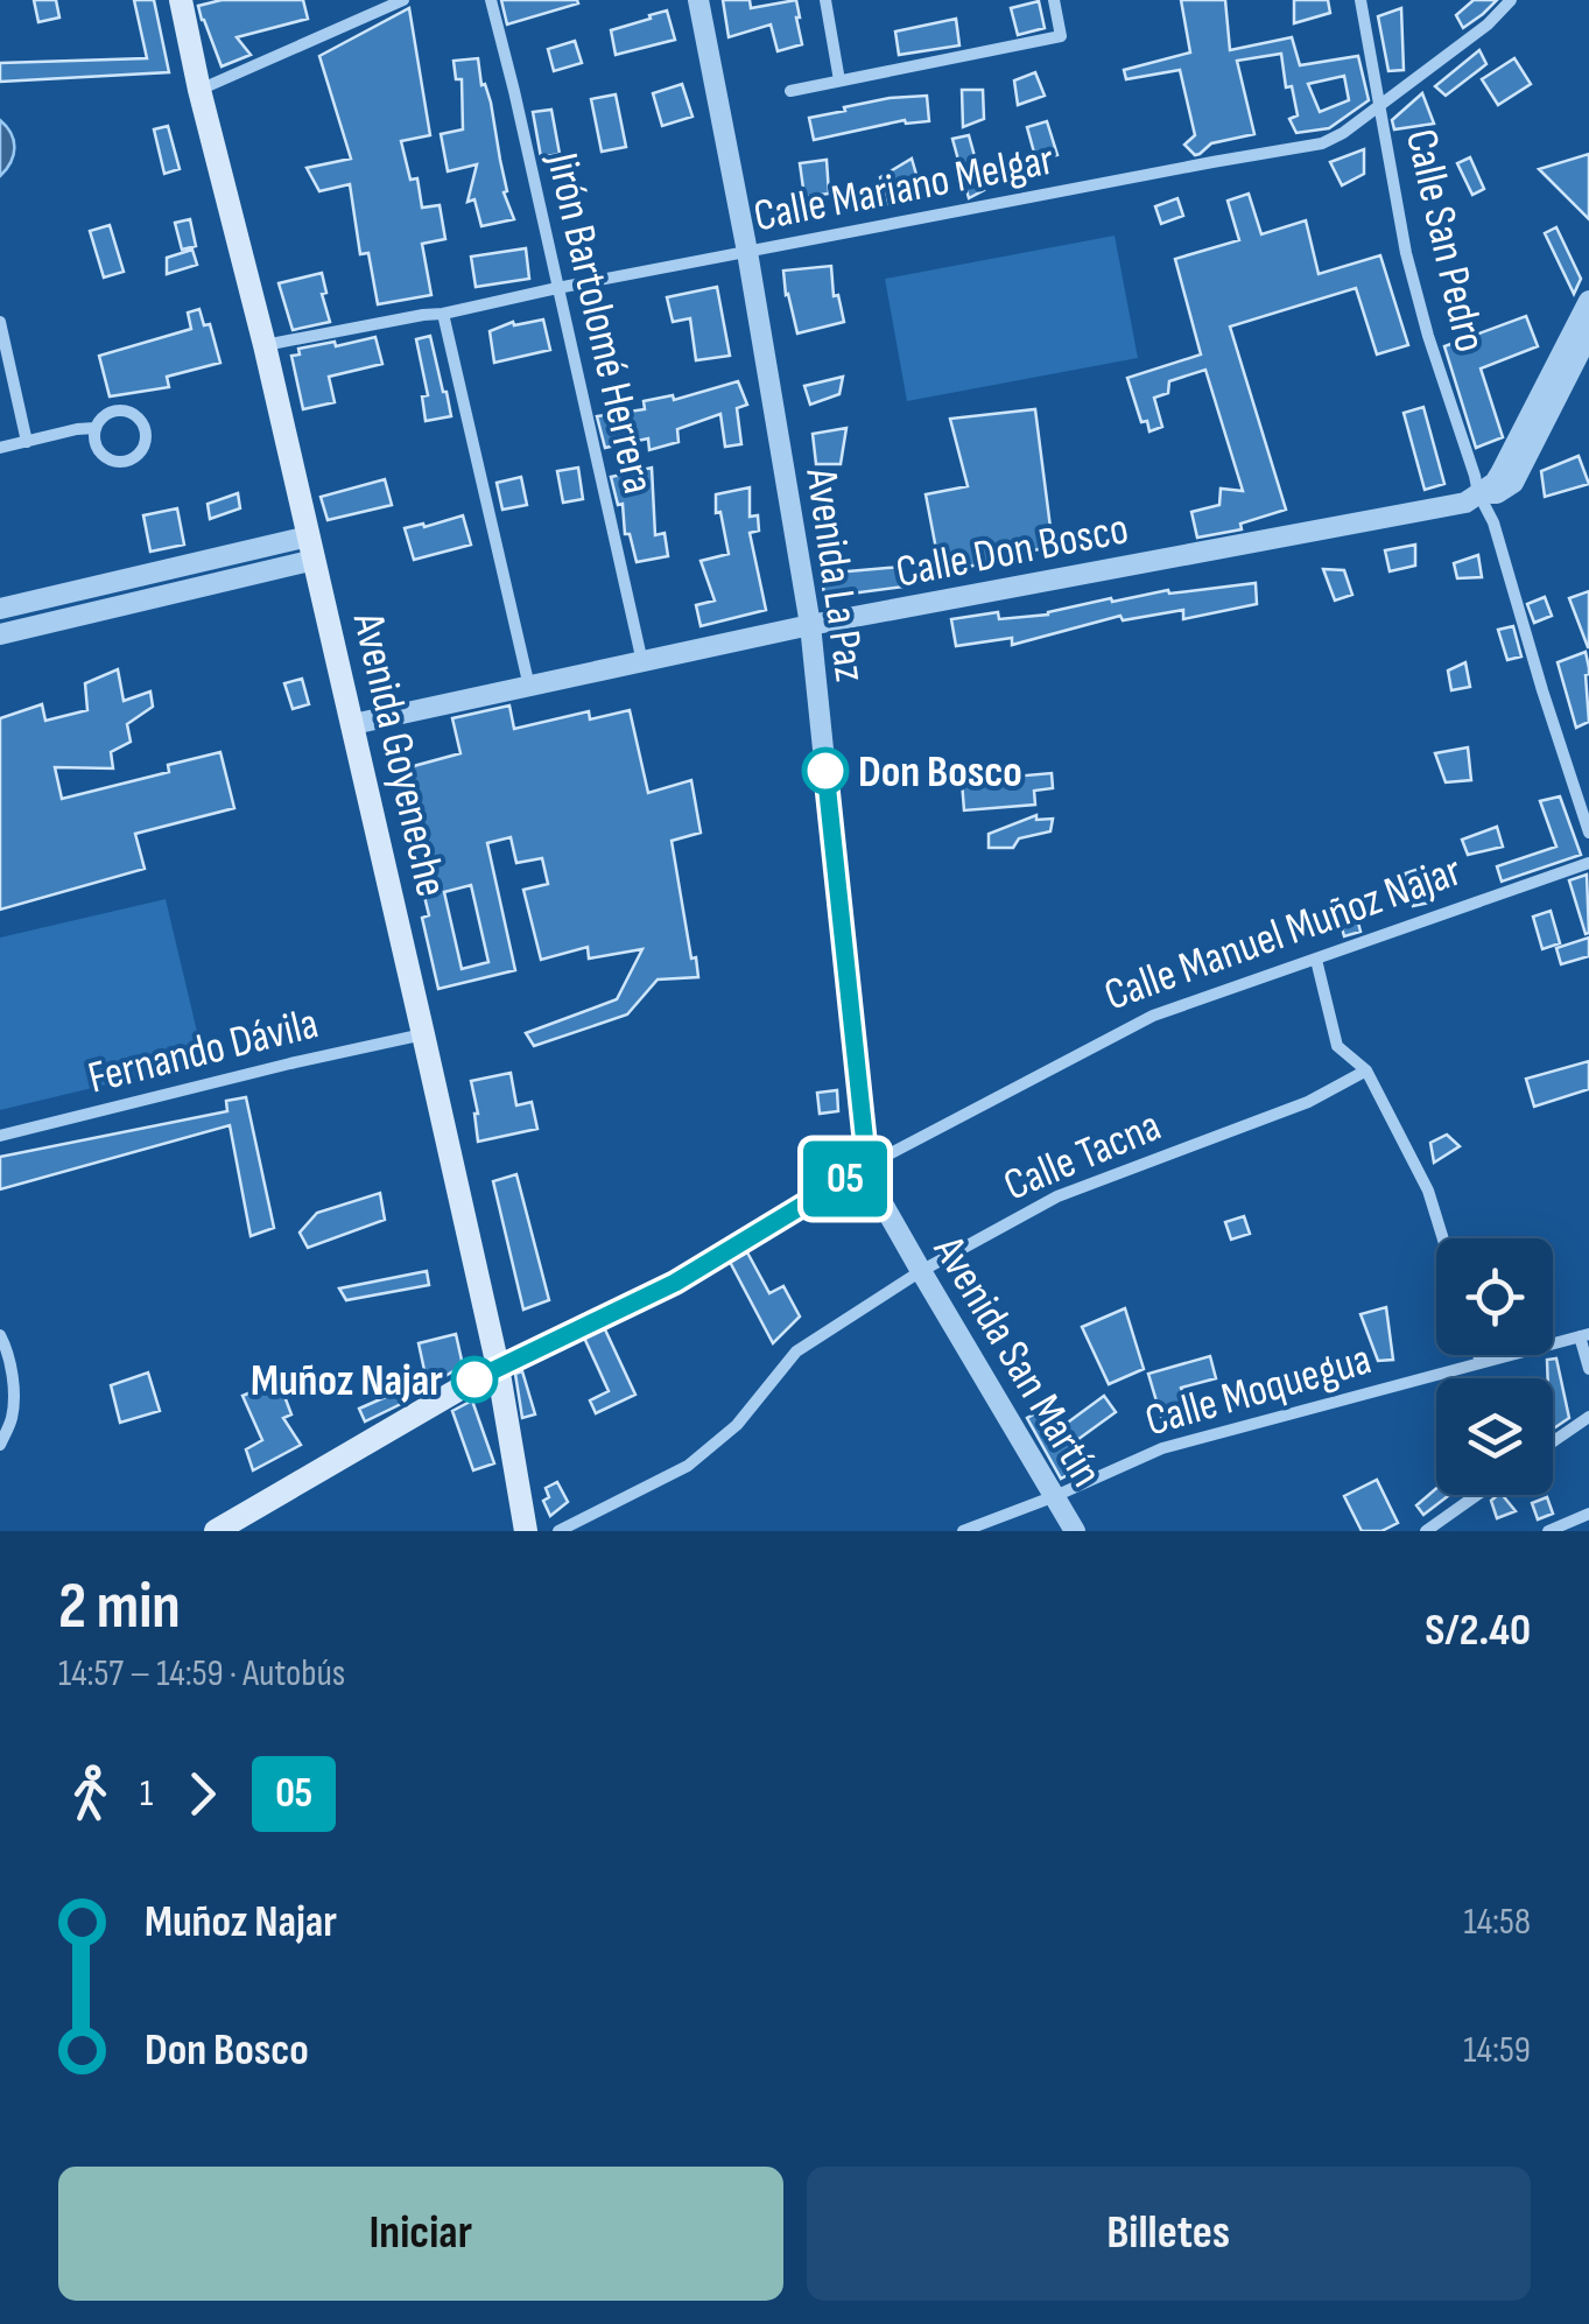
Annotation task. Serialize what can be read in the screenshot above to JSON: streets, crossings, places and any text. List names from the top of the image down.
{
  "streets": {
    "main road": ["Avenida Goyeneche", "Calle Manuel Muñoz Najar"],
    "street": [
      "Calle Mariano Melgar",
      "Calle San Pedro",
      "Jirón Bartolomé Herrera",
      "Calle Don Bosco",
      "Avenida La Paz",
      "Fernando Dávila",
      "Calle Tacna",
      "Avenida San Martín",
      "Calle Moquegua"
    ]
  },
  "crossings": [
    ["Calle Mariano Melgar", "Calle San Pedro"],
    ["Calle Mariano Melgar", "Jirón Bartolomé Herrera"],
    ["Calle Mariano Melgar", "Avenida La Paz"],
    ["Calle Mariano Melgar", "Avenida Goyeneche"],
    ["Calle San Pedro", "Calle Don Bosco"],
    ["Jirón Bartolomé Herrera", "Calle Don Bosco"],
    ["Calle Don Bosco", "Avenida La Paz"],
    ["Calle Don Bosco", "Avenida Goyeneche"],
    ["Avenida La Paz", "Calle Manuel Muñoz Najar"],
    ["Avenida La Paz", "Avenida San Martín"],
    ["Avenida Goyeneche", "Calle Manuel Muñoz Najar"],
    ["Avenida Goyeneche", "Fernando Dávila"],
    ["Calle Manuel Muñoz Najar", "Avenida San Martín"],
    ["Calle Tacna", "Avenida San Martín"],
    ["Avenida San Martín", "Calle Moquegua"]
  ],
  "places": ["Don Bosco", "Muñoz Najar"],
  "lines": ["bus line 05"],
  "page": {
    "on_map": "05",
    "heading": ["2 min", "14:57 – 14:59 · Autobús", "S/2.40"],
    "legs": ["1", "05"],
    "list": [
      {
        "name": "Muñoz Najar",
        "value": "14:58"
      },
      {
        "name": "Don Bosco",
        "value": "14:59"
      }
    ],
    "buttons": ["Iniciar", "Billetes"]
  }
}
